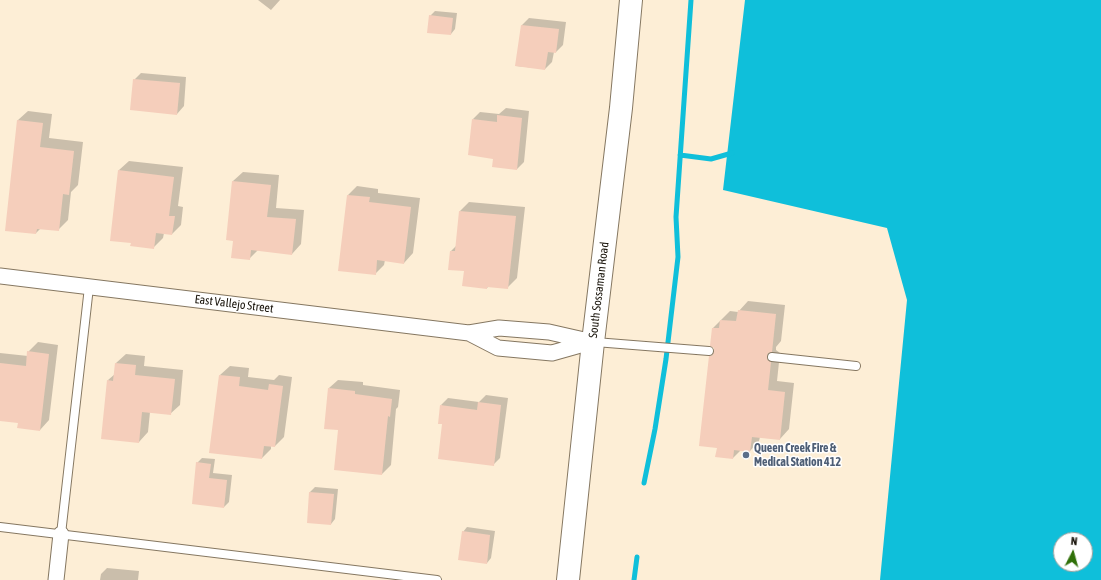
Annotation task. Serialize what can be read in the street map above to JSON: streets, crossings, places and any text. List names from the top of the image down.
{
  "streets": {
    "main road": ["South Sossaman Road"],
    "street": ["East Vallejo Street"]
  },
  "crossings": [
    ["South Sossaman Road", "East Vallejo Street"]
  ],
  "places": ["Queen Creek Fire & Medical Station 412"],
  "north": "top"
}
